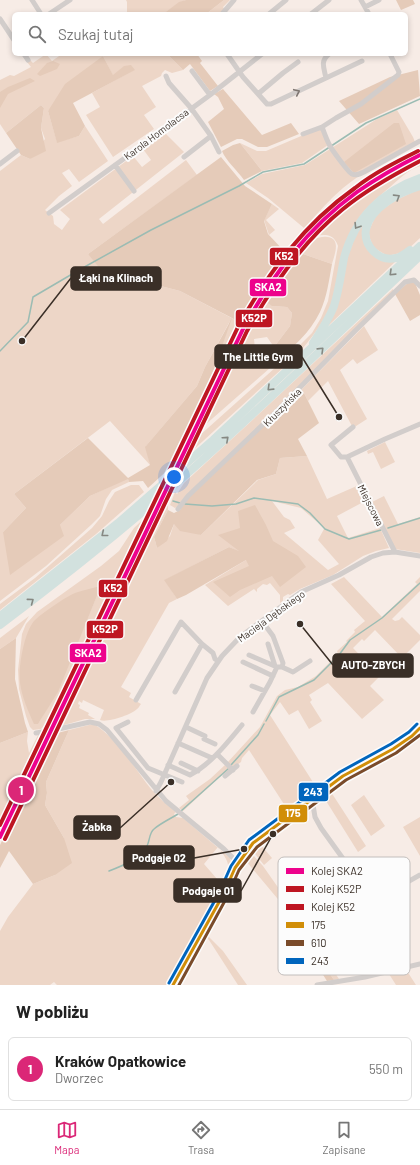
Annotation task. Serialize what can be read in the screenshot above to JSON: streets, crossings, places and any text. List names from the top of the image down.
{
  "streets": {
    "street": [
      "Karola Homolacsa",
      "Kłuszyńska",
      "Miejscowa",
      "Macieja Dębskiego"
    ]
  },
  "crossings": [
    ["Miejscowa", "Macieja Dębskiego"]
  ],
  "places": [
    "Łąki na Klinach",
    "The Little Gym",
    "AUTO-ZBYCH",
    "Żabka",
    "Podgaje 01",
    "Podgaje 02"
  ],
  "lines": [
    "rail line K52",
    "rail line SKA2",
    "rail line K52P",
    "transit line 243",
    "transit line 175",
    "transit line 610"
  ],
  "legend": [
    "Kolej SKA2",
    "Kolej K52P",
    "Kolej K52",
    "175",
    "610",
    "243"
  ],
  "page": {
    "search": "Szukaj tutaj",
    "pins": "1",
    "heading": "W pobliżu",
    "list": [
      {
        "mark": "1",
        "name": "Kraków Opatkowice",
        "note": "Dworzec",
        "value": "550 m"
      }
    ],
    "nav": ["Mapa", "Trasa", "Zapisane"]
  }
}
